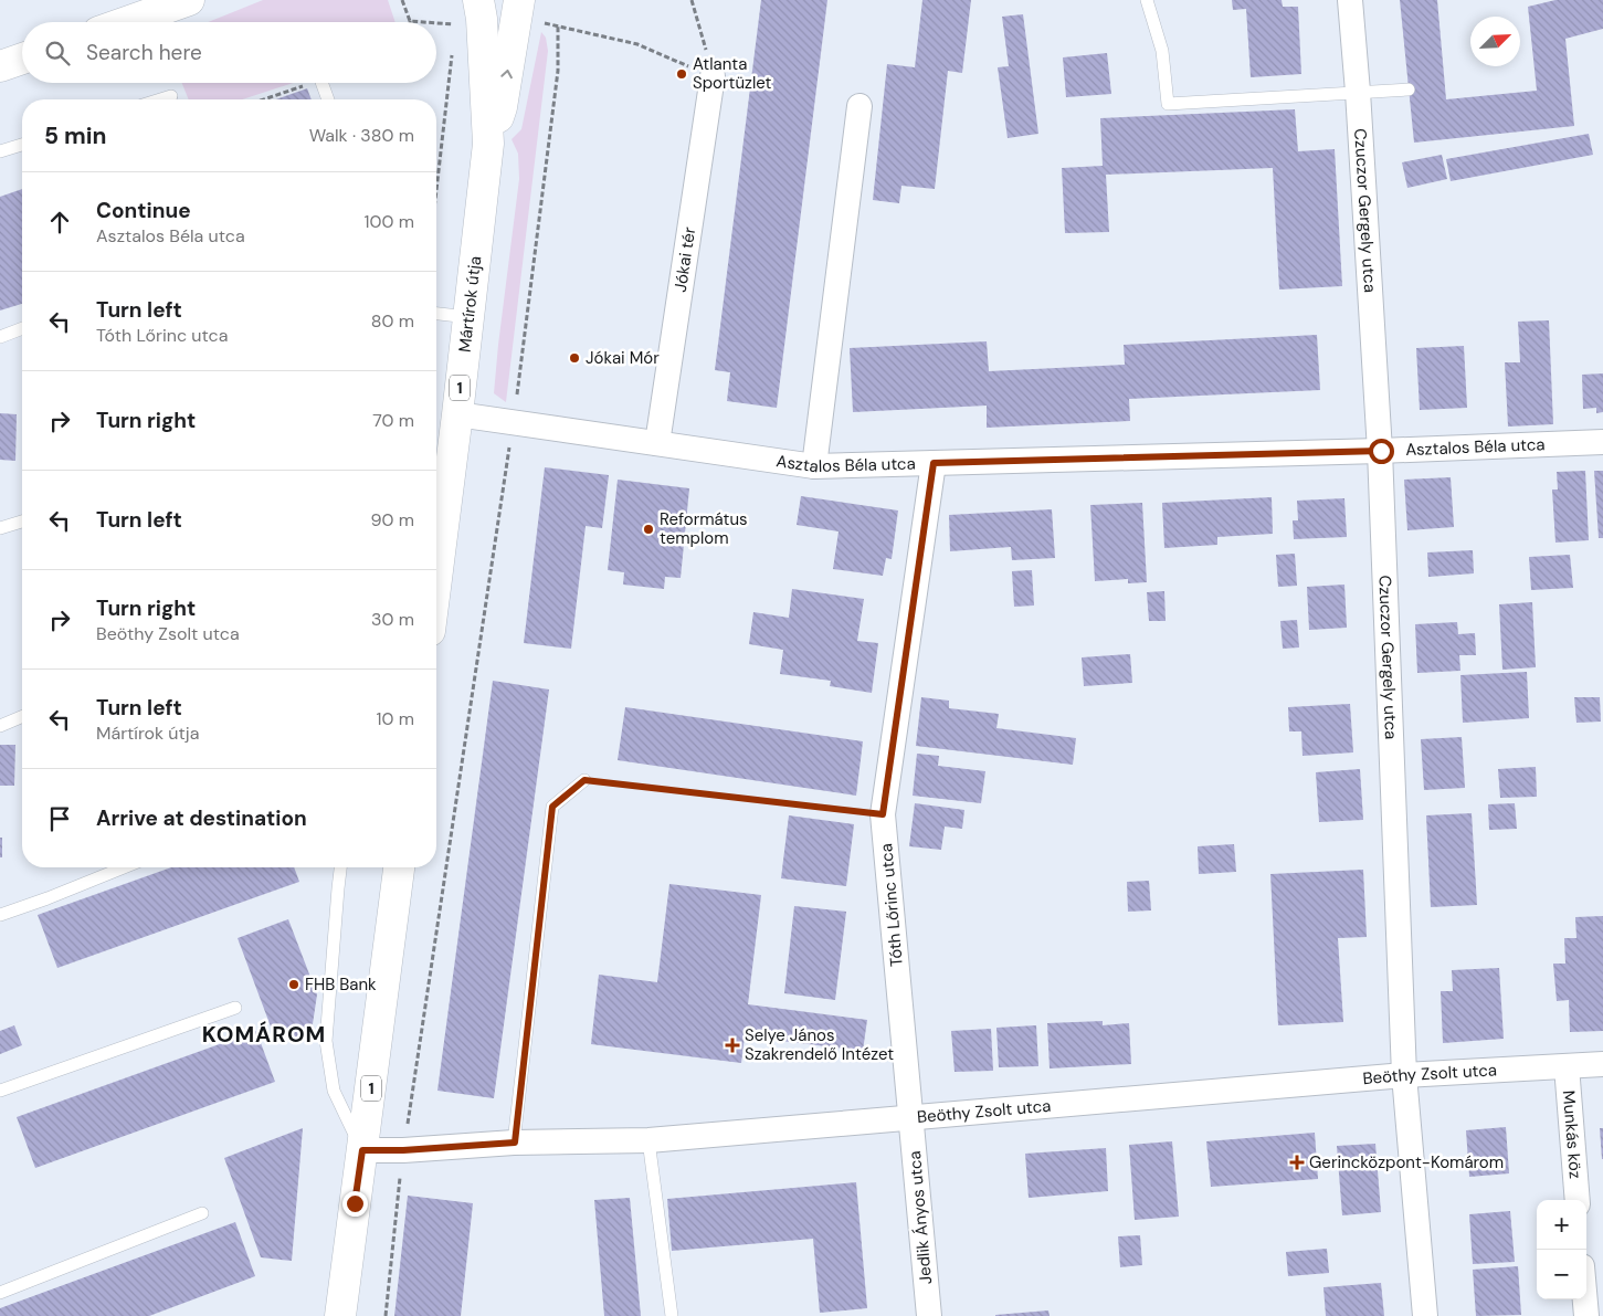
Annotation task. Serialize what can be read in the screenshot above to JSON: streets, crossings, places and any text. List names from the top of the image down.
{
  "streets": {
    "main road": ["Mártírok útja", "1"],
    "street": [
      "Czuczor Gergely utca",
      "Jókai tér",
      "Asztalos Béla utca",
      "Tóth Lőrinc utca",
      "Beöthy Zsolt utca",
      "Munkás köz",
      "Jedlik Ányos utca"
    ]
  },
  "crossings": [
    ["Czuczor Gergely utca", "Asztalos Béla utca"],
    ["Czuczor Gergely utca", "Beöthy Zsolt utca"],
    ["Jókai tér", "Asztalos Béla utca"],
    ["Mártírok útja", "Asztalos Béla utca"],
    ["1", "Beöthy Zsolt utca"],
    ["Asztalos Béla utca", "Tóth Lőrinc utca"],
    ["Tóth Lőrinc utca", "Beöthy Zsolt utca"],
    ["Tóth Lőrinc utca", "Jedlik Ányos utca"],
    ["Beöthy Zsolt utca", "Munkás köz"],
    ["Beöthy Zsolt utca", "Jedlik Ányos utca"]
  ],
  "districts": ["KOMÁROM"],
  "places": {
    "other": [
      "Atlanta Sportüzlet",
      "Jókai Mór",
      "Református templom",
      "FHB Bank"
    ],
    "health": ["Selye János Szakrendelő Intézet", "Gerincközpont-Komárom"]
  },
  "north": "top right",
  "page": {
    "search": "Search here",
    "heading": ["5 min", "Walk · 380 m"],
    "list": [
      ["Continue", "Asztalos Béla utca", "100 m"],
      ["Turn left", "Tóth Lőrinc utca", "80 m"],
      ["Turn right", "70 m"],
      ["Turn left", "90 m"],
      ["Turn right", "Beöthy Zsolt utca", "30 m"],
      ["Turn left", "Mártírok útja", "10 m"],
      "Arrive at destination"
    ],
    "map_buttons": ["+", "−"]
  }
}
